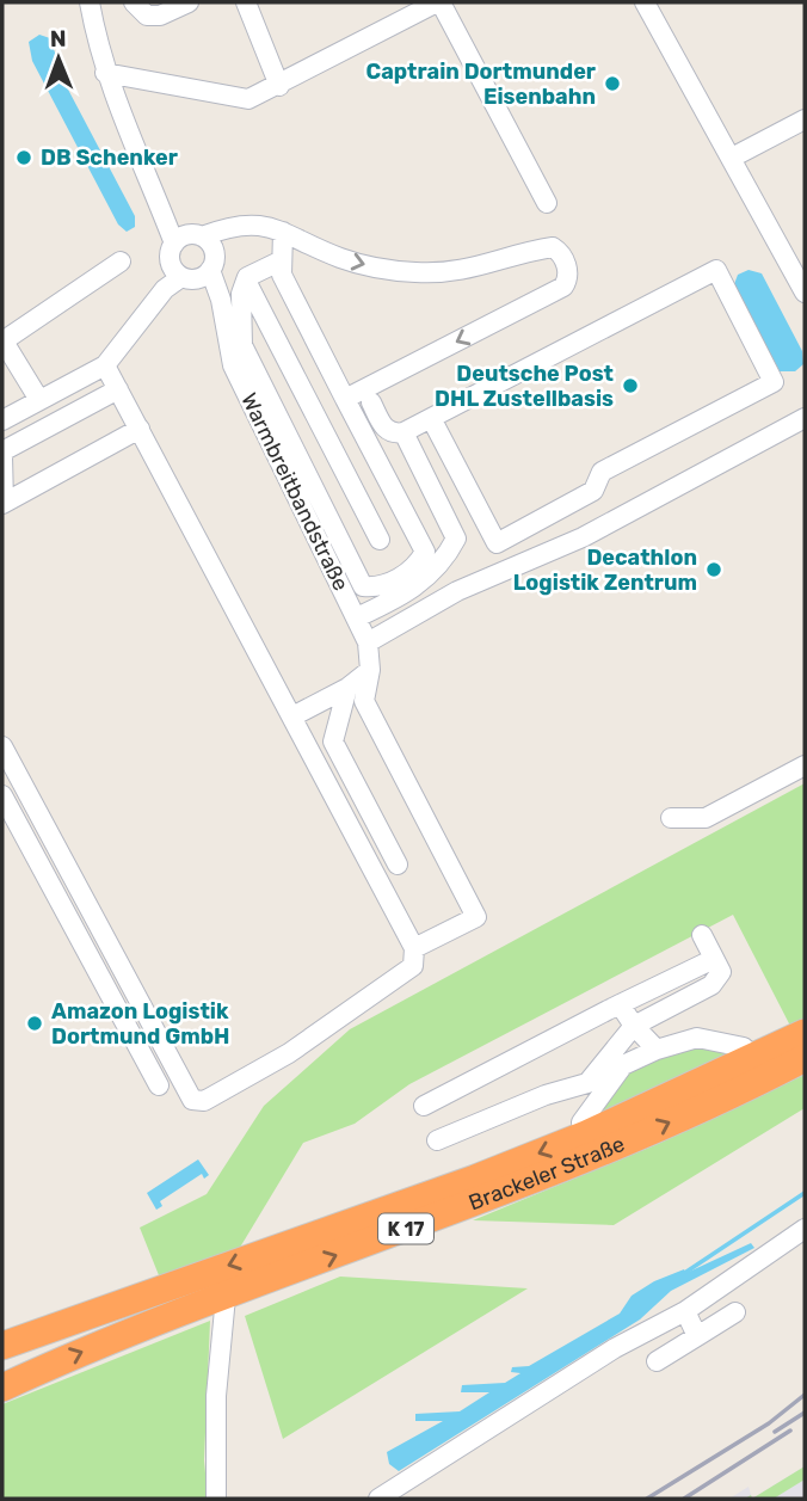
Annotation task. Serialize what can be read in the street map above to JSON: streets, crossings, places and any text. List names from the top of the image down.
{
  "streets": {
    "highway": ["Brackeler Straße", "K 17"],
    "street": ["Warmbreitbandstraße"]
  },
  "places": [
    "Captrain Dortmunder Eisenbahn",
    "DB Schenker",
    "Deutsche Post DHL Zustellbasis",
    "Decathlon Logistik Zentrum",
    "Amazon Logistik Dortmund GmbH"
  ],
  "north": "top"
}
